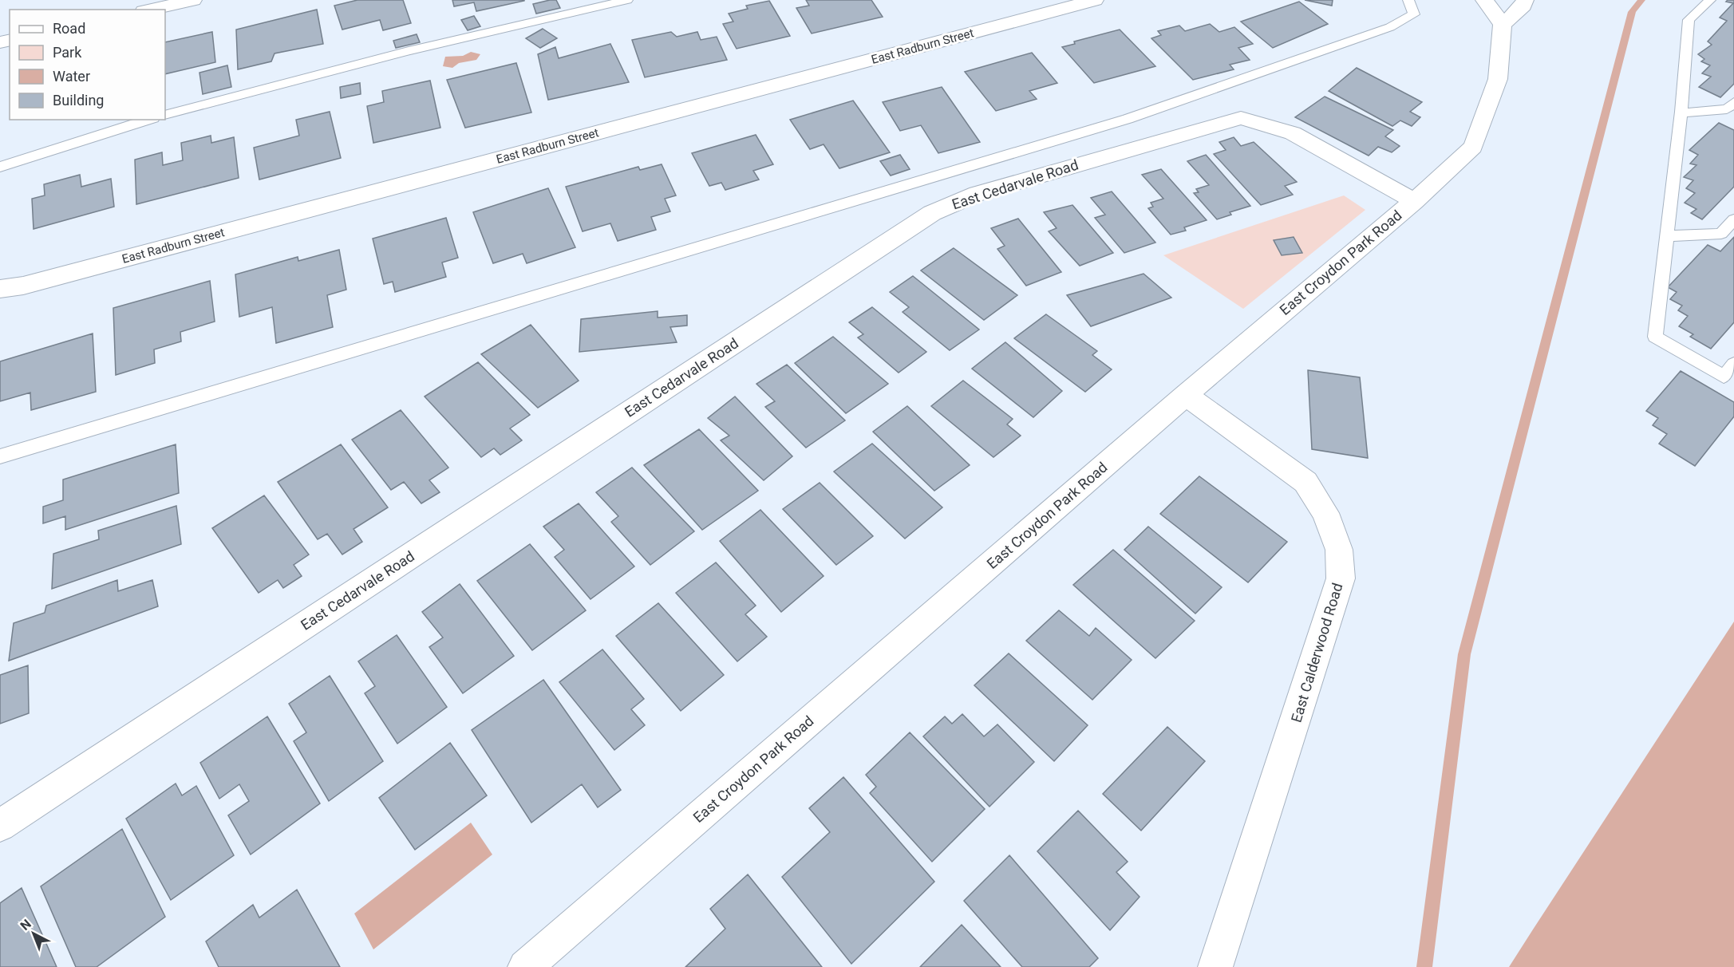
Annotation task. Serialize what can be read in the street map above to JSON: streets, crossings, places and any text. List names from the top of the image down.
{
  "streets": {
    "street": [
      "East Radburn Street",
      "East Cedarvale Road",
      "East Croydon Park Road",
      "East Calderwood Road"
    ]
  },
  "crossings": [
    ["East Cedarvale Road", "East Croydon Park Road"],
    ["East Croydon Park Road", "East Calderwood Road"]
  ],
  "legend": [
    "Road",
    "Park",
    "Water",
    "Building"
  ],
  "north": "top left"
}
